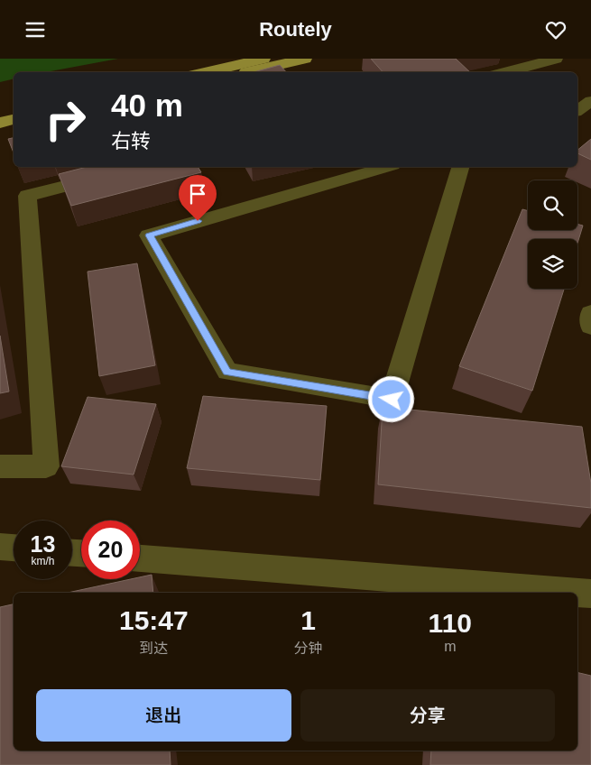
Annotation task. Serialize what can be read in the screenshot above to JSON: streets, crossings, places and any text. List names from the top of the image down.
{
  "page": {
    "header": "Routely",
    "turn": ["40 m", "右转"],
    "speed": "13 km/h",
    "limit": "20",
    "eta": [
      "15:47",
      "到达",
      "1",
      "分钟",
      "110",
      "m"
    ],
    "buttons": ["退出", "分享"]
  }
}
